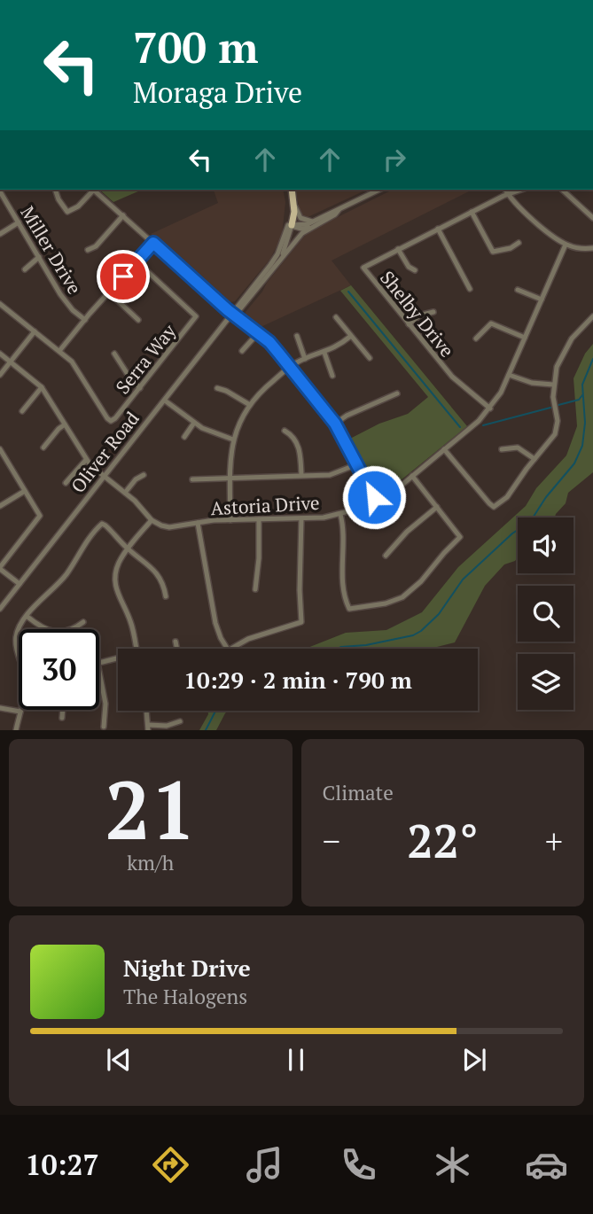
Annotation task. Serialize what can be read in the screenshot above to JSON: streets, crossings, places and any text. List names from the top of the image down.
{
  "streets": {
    "street": [
      "Miller Drive",
      "Shelby Drive",
      "Serra Way",
      "Oliver Road",
      "Astoria Drive"
    ]
  },
  "crossings": [
    ["Shelby Drive", "Astoria Drive"]
  ],
  "page": {
    "turn": ["700 m", "Moraga Drive"],
    "limit": "30",
    "trip": "10:29 · 2 min · 790 m",
    "tile": [
      ["21", "km/h"],
      "Climate"
    ],
    "heat": ["−", "22°", "+"],
    "song": ["Night Drive", "The Halogens"],
    "tabs": "10:27"
  }
}
